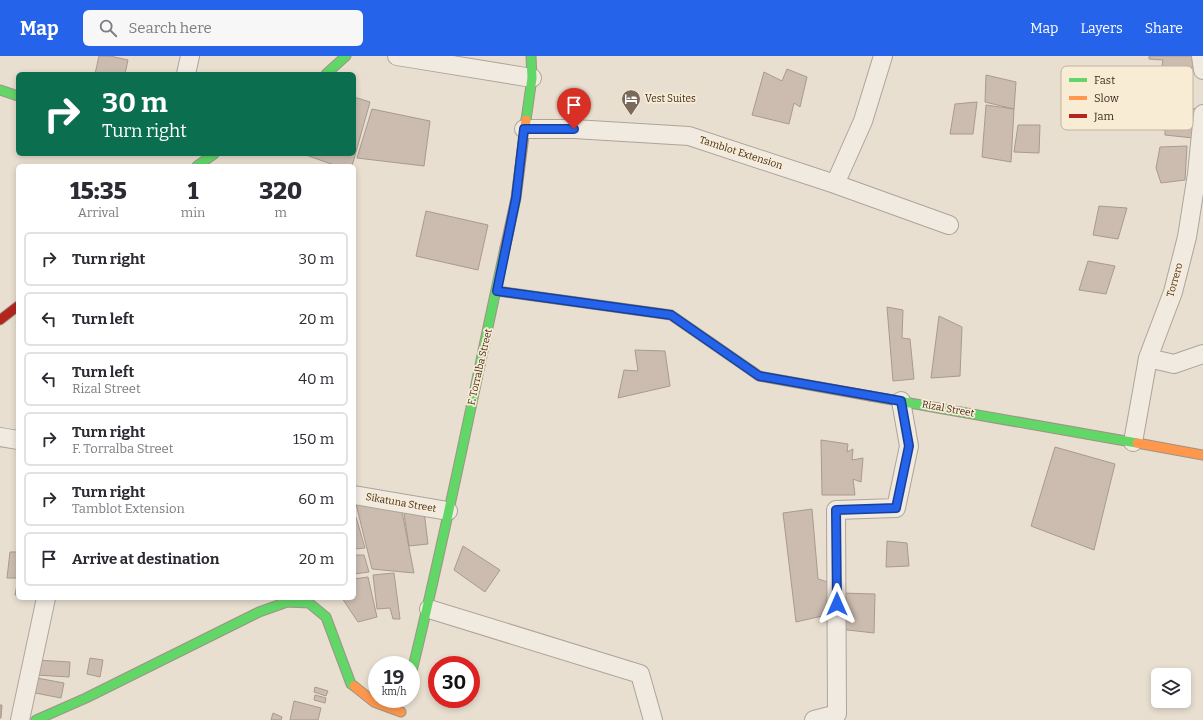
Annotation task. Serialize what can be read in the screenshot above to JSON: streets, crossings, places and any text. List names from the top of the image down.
{
  "streets": {
    "street": [
      "Tamblot Extension",
      "Torrero",
      "F. Torralba Street",
      "Rizal Street",
      "Sikatuna Street"
    ]
  },
  "crossings": [
    ["Tamblot Extension", "F. Torralba Street"],
    ["Torrero", "Rizal Street"],
    ["F. Torralba Street", "Rizal Street"],
    ["F. Torralba Street", "Sikatuna Street"]
  ],
  "places": {
    "hotel": ["Vest Suites"]
  },
  "legend": ["Fast", "Slow", "Jam"],
  "page": {
    "header": "Map",
    "search": "Search here",
    "nav": ["Map", "Layers", "Share"],
    "turn": ["30 m", "Turn right"],
    "eta": [
      "15:35",
      "Arrival",
      "1",
      "min",
      "320",
      "m"
    ],
    "list": [
      {
        "name": "Turn right",
        "value": "30 m"
      },
      {
        "name": "Turn left",
        "value": "20 m"
      },
      {
        "name": "Turn left",
        "note": "Rizal Street",
        "value": "40 m"
      },
      {
        "name": "Turn right",
        "note": "F. Torralba Street",
        "value": "150 m"
      },
      {
        "name": "Turn right",
        "note": "Tamblot Extension",
        "value": "60 m"
      },
      {
        "name": "Arrive at destination",
        "value": "20 m"
      }
    ],
    "speed": "19 km/h",
    "limit": "30"
  }
}
